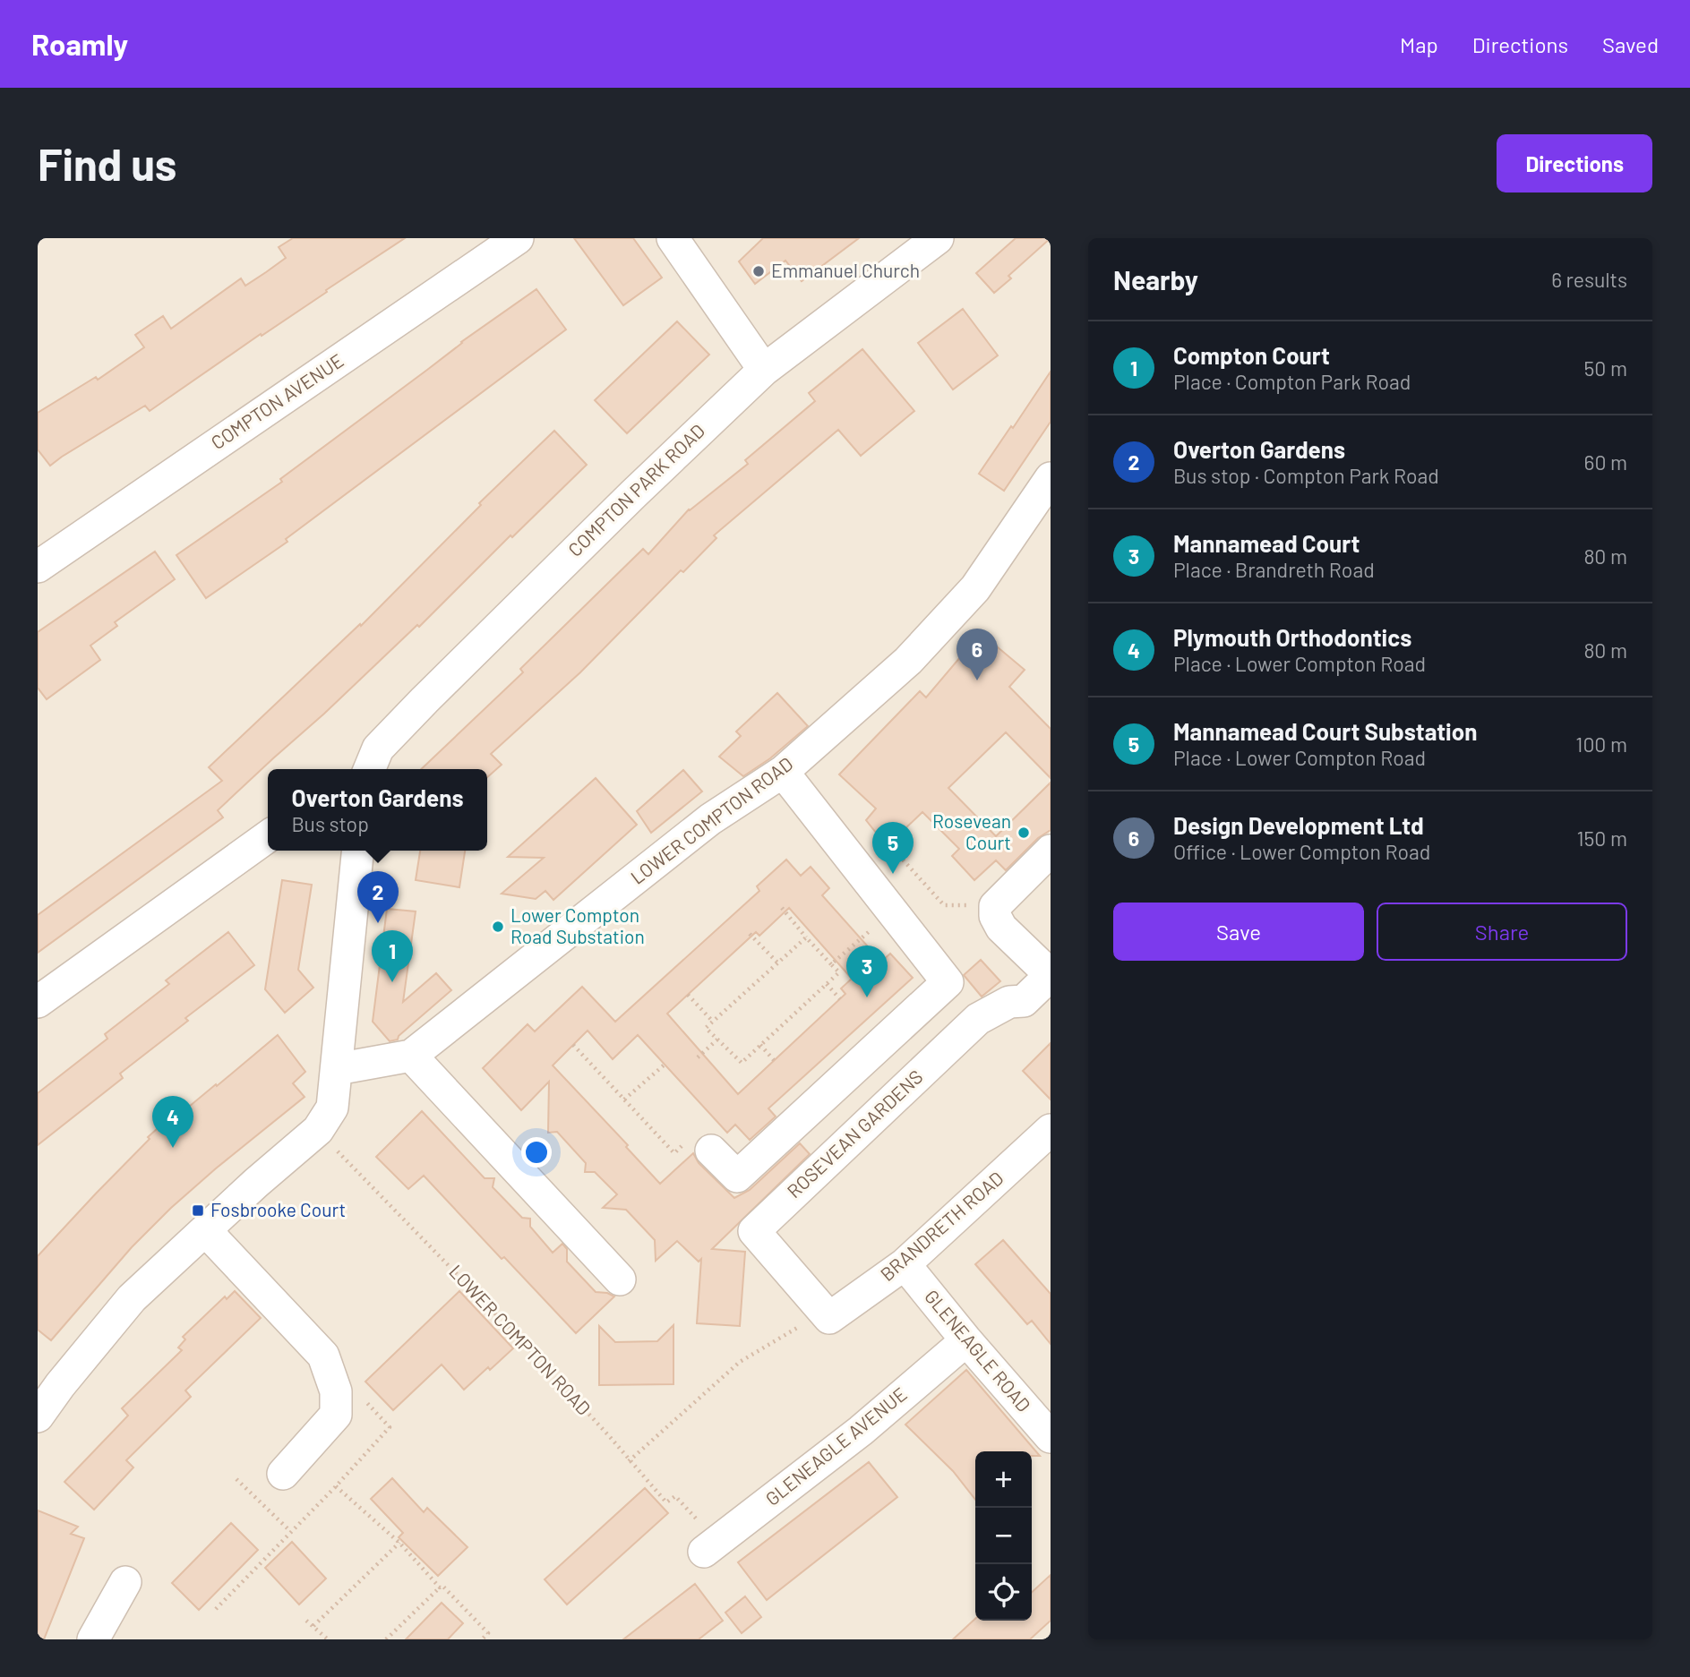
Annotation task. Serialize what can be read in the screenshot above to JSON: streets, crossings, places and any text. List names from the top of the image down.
{
  "streets": {
    "street": [
      "COMPTON AVENUE",
      "COMPTON PARK ROAD",
      "LOWER COMPTON ROAD",
      "ROSEVEAN GARDENS",
      "BRANDRETH ROAD",
      "GLENEAGLE ROAD",
      "GLENEAGLE AVENUE"
    ]
  },
  "crossings": [
    ["LOWER COMPTON ROAD", "GLENEAGLE AVENUE"],
    ["ROSEVEAN GARDENS", "BRANDRETH ROAD"],
    ["BRANDRETH ROAD", "GLENEAGLE ROAD"],
    ["GLENEAGLE ROAD", "GLENEAGLE AVENUE"]
  ],
  "places": {
    "other": ["Emmanuel Church", "Rosevean Court", "Lower Compton Road Substation"],
    "transit": ["Fosbrooke Court"]
  },
  "page": {
    "header": "Roamly",
    "nav": ["Map", "Directions", "Saved"],
    "buttons": [
      "Directions",
      ["Save", "Share"]
    ],
    "title": "Find us",
    "heading": ["Nearby", "6 results"],
    "list": [
      {
        "mark": "1",
        "name": "Compton Court",
        "note": "Place · Compton Park Road",
        "value": "50 m"
      },
      {
        "mark": "2",
        "name": "Overton Gardens",
        "note": "Bus stop · Compton Park Road",
        "value": "60 m"
      },
      {
        "mark": "3",
        "name": "Mannamead Court",
        "note": "Place · Brandreth Road",
        "value": "80 m"
      },
      {
        "mark": "4",
        "name": "Plymouth Orthodontics",
        "note": "Place · Lower Compton Road",
        "value": "80 m"
      },
      {
        "mark": "5",
        "name": "Mannamead Court Substation",
        "note": "Place · Lower Compton Road",
        "value": "100 m"
      },
      {
        "mark": "6",
        "name": "Design Development Ltd",
        "note": "Office · Lower Compton Road",
        "value": "150 m"
      }
    ],
    "pins": [
      "6",
      "5",
      "2",
      "1",
      "3",
      "4"
    ],
    "popup": ["Overton Gardens", "Bus stop"],
    "map_buttons": ["+", "−"]
  }
}
